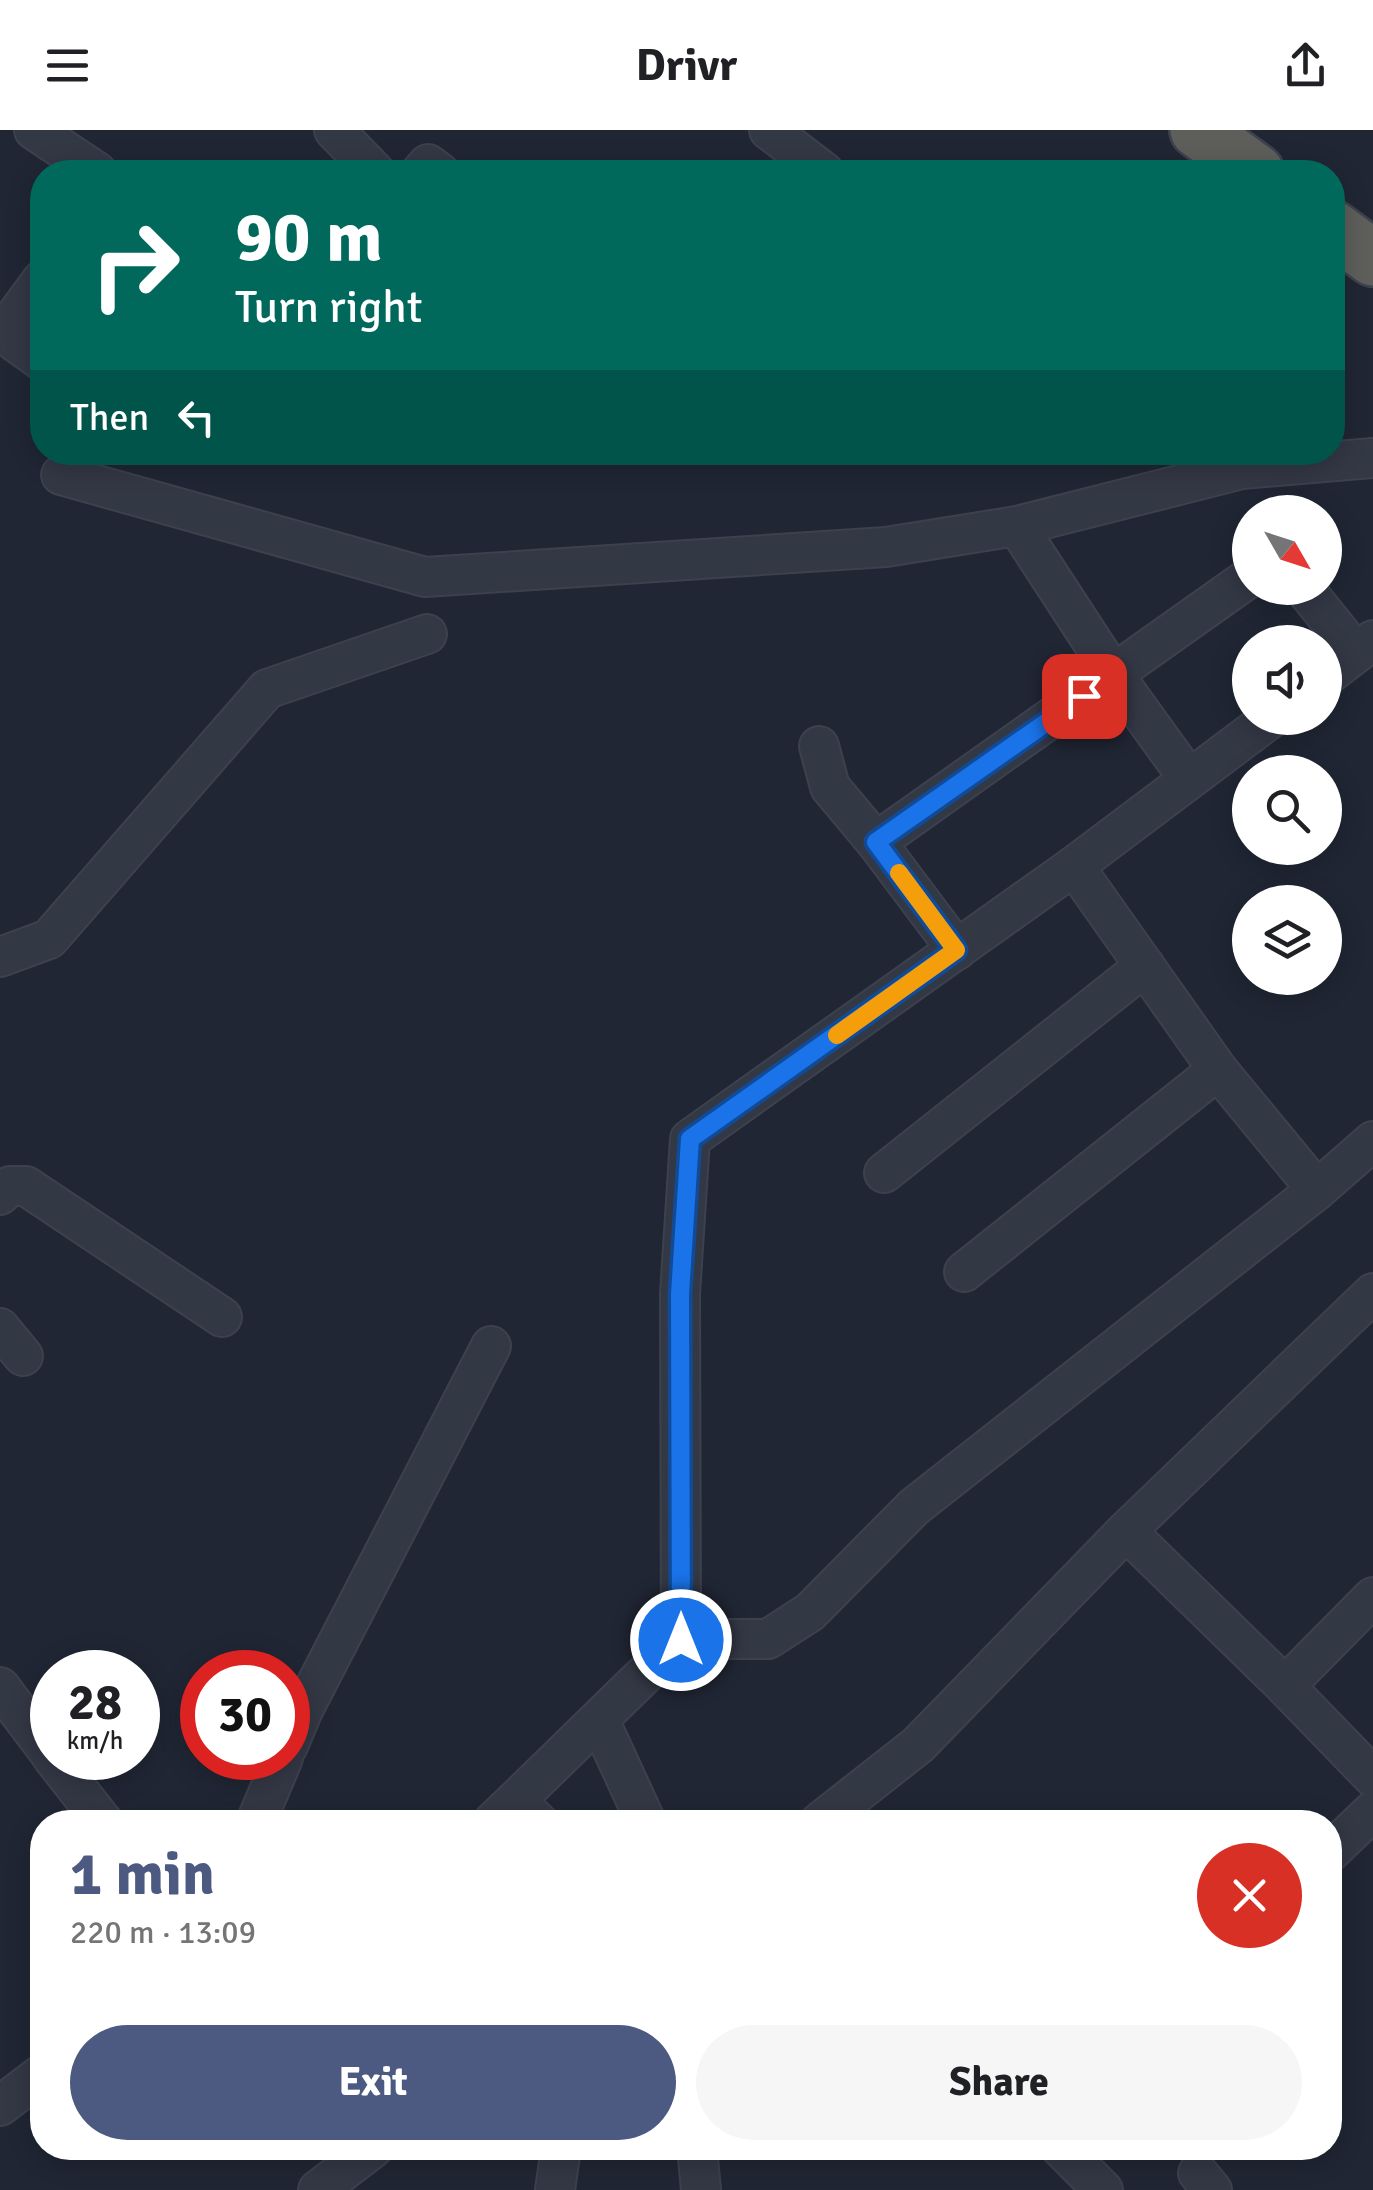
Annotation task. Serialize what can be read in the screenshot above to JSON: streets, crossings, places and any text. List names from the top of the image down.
{
  "north": "bottom right",
  "page": {
    "header": "Drivr",
    "turn": ["90 m", "Turn right"],
    "then": "Then",
    "speed": "28 km/h",
    "limit": "30",
    "heading": ["1 min", "220 m · 13:09"],
    "buttons": ["Exit", "Share"]
  }
}
